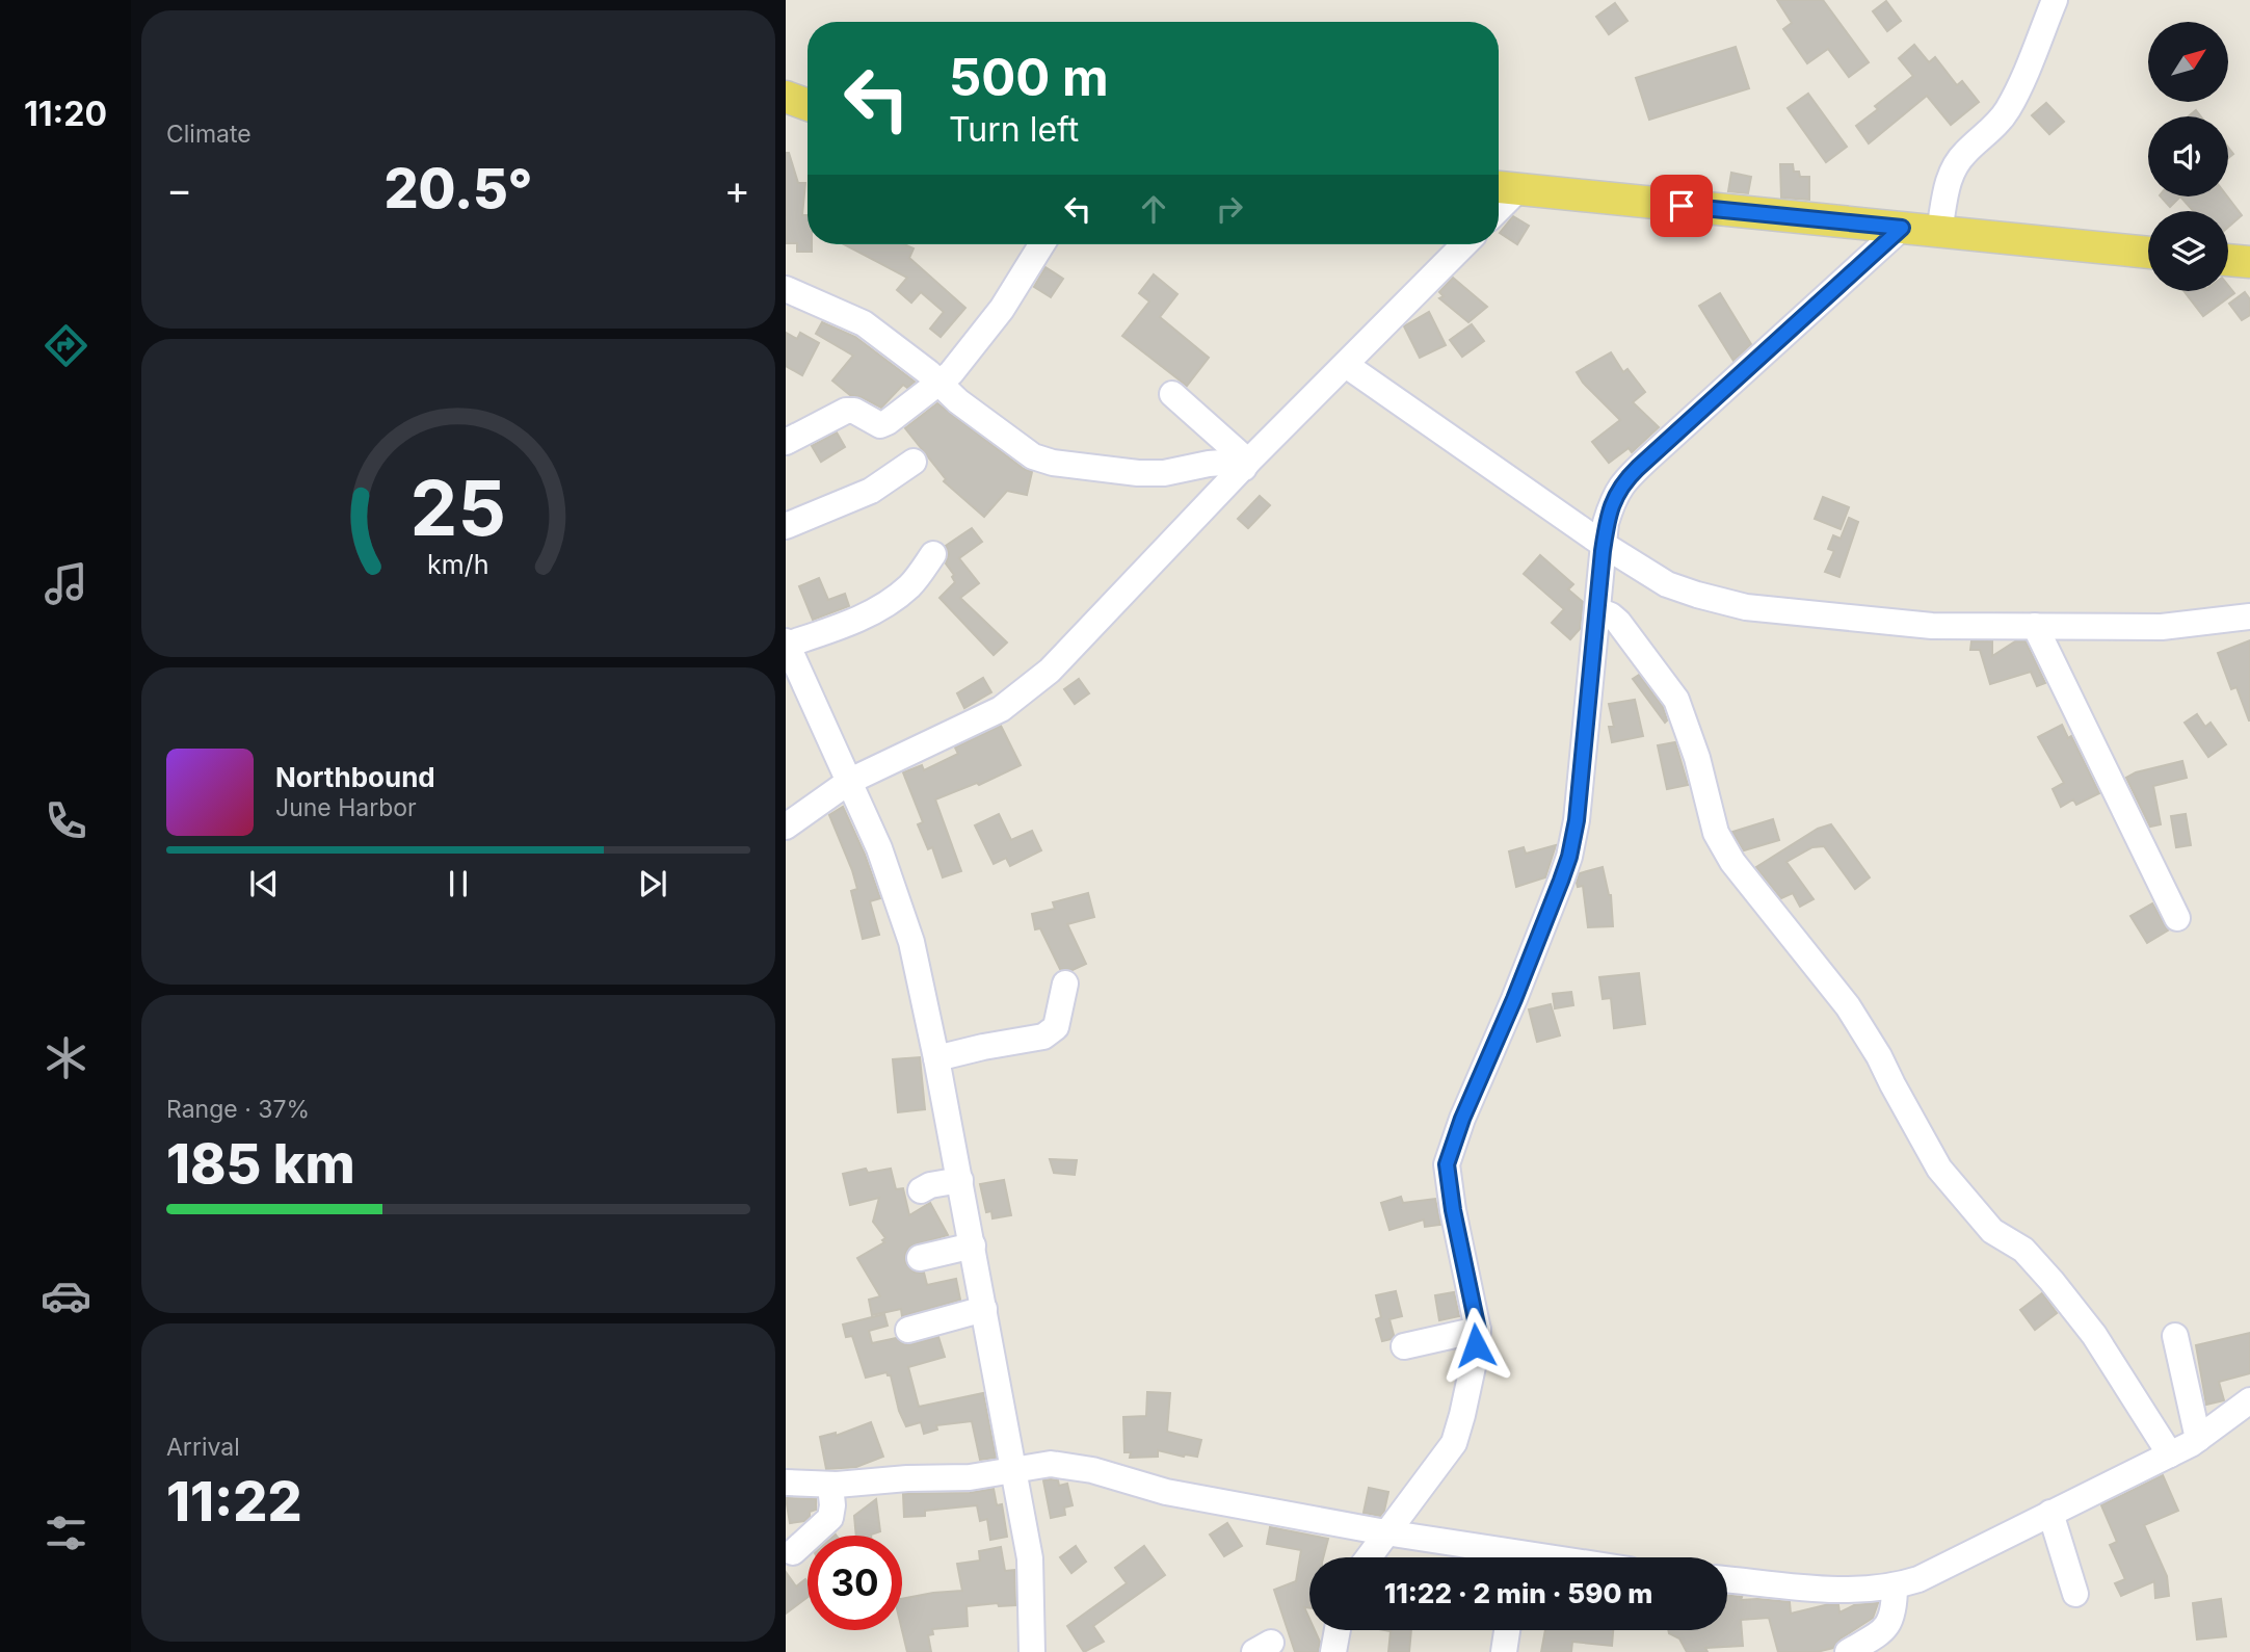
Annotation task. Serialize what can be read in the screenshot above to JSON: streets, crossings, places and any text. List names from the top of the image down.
{
  "north": "top right",
  "page": {
    "tabs": "11:20",
    "tile": [
      "Climate",
      ["Range · 37%", "185 km"],
      ["Arrival", "11:22"]
    ],
    "turn": ["500 m", "Turn left"],
    "heat": ["−", "20.5°", "+"],
    "song": ["Northbound", "June Harbor"],
    "limit": "30",
    "trip": "11:22 · 2 min · 590 m",
    "gauge": ["25", "km/h"]
  }
}
